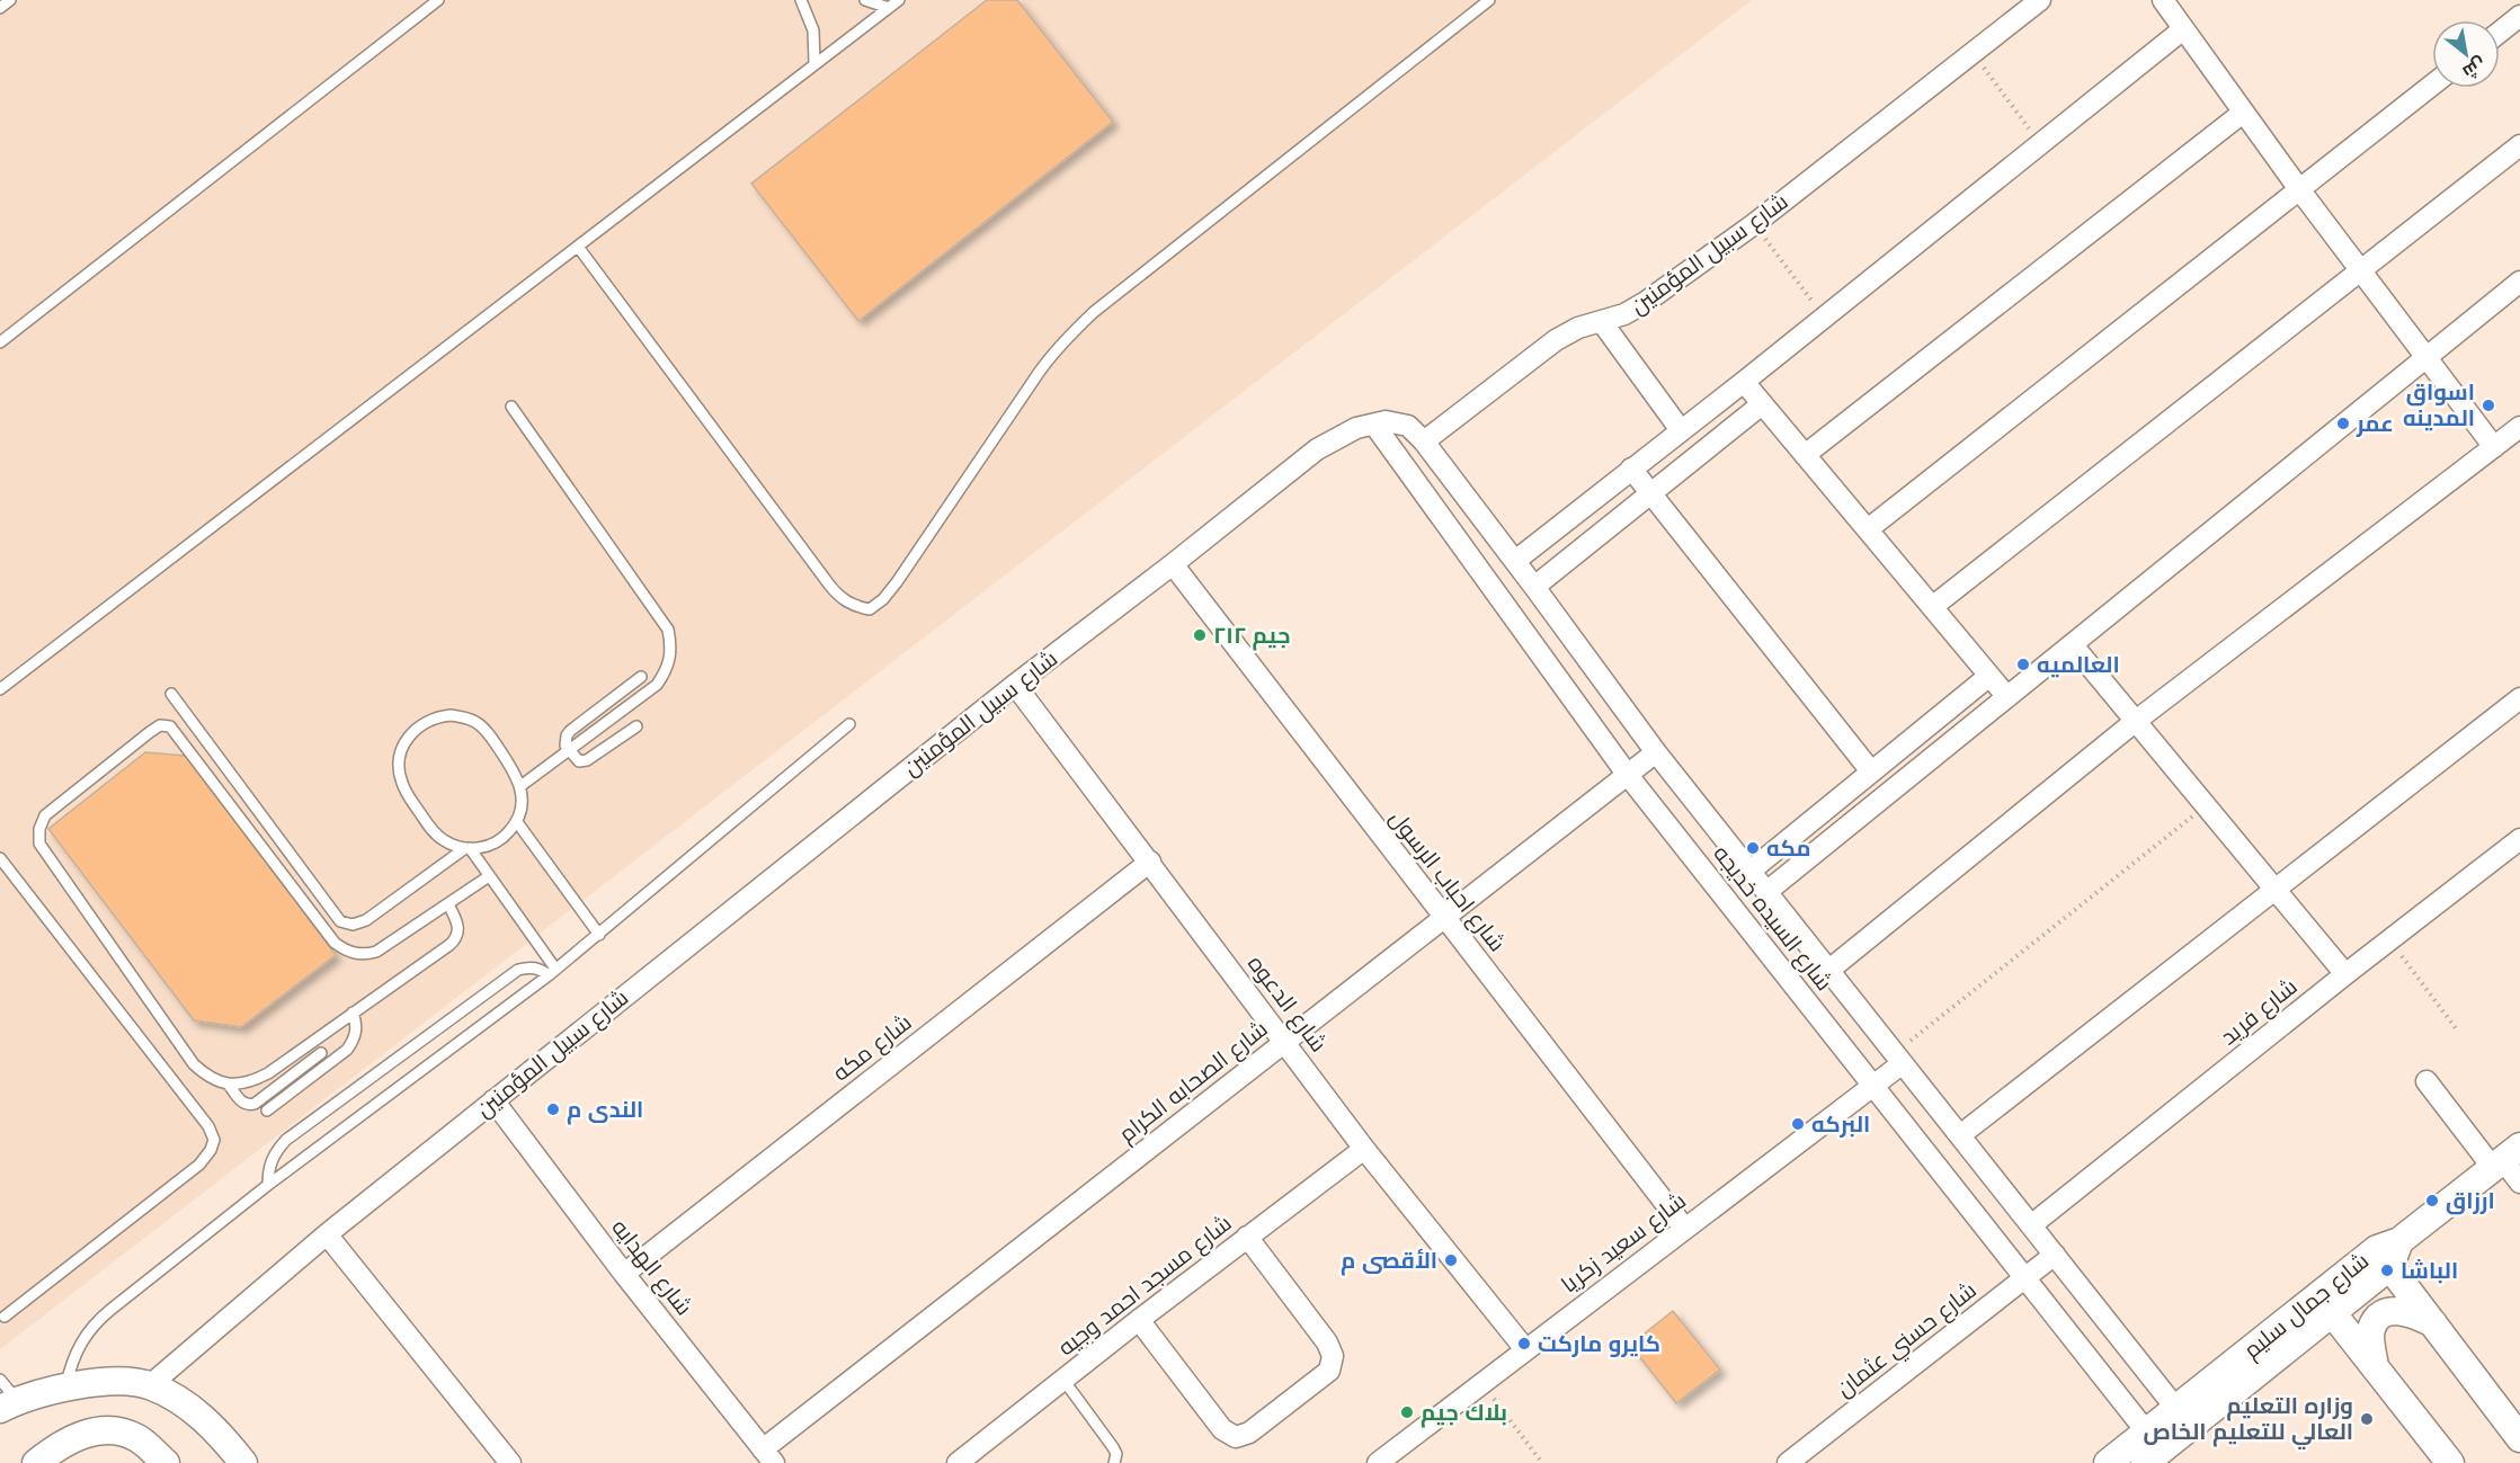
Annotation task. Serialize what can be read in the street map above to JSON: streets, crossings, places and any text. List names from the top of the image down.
{
  "streets": {
    "main road": ["شارع جمال سليم"],
    "street": [
      "شارع سبيل المؤمنين",
      "شارع احباب الرسول",
      "شارع السيده خديجه",
      "شارع الدعوه",
      "شارع فريد",
      "شارع مكه",
      "شارع الصحابه الكرام",
      "شارع سعيد زكريا",
      "شارع الهدايه",
      "شارع مسجد احمد وجيه",
      "شارع حسني عثمان"
    ]
  },
  "crossings": [
    ["شارع سبيل المؤمنين", "شارع احباب الرسول"],
    ["شارع سبيل المؤمنين", "شارع السيده خديجه"],
    ["شارع سبيل المؤمنين", "شارع الدعوه"],
    ["شارع سبيل المؤمنين", "شارع الهدايه"],
    ["شارع احباب الرسول", "شارع الصحابه الكرام"],
    ["شارع احباب الرسول", "شارع سعيد زكريا"],
    ["شارع السيده خديجه", "شارع فريد"],
    ["شارع السيده خديجه", "شارع الصحابه الكرام"],
    ["شارع السيده خديجه", "شارع سعيد زكريا"],
    ["شارع السيده خديجه", "شارع جمال سليم"],
    ["شارع السيده خديجه", "شارع حسني عثمان"],
    ["شارع الدعوه", "شارع مكه"],
    ["شارع الدعوه", "شارع الصحابه الكرام"],
    ["شارع الدعوه", "شارع سعيد زكريا"],
    ["شارع الدعوه", "شارع مسجد احمد وجيه"],
    ["شارع مكه", "شارع الهدايه"],
    ["شارع الصحابه الكرام", "شارع الهدايه"]
  ],
  "places": [
    "اسواق المدينه",
    "عمر",
    "جيم ٢١٢",
    "العالميه",
    "مكه",
    "الندى م",
    "البركه",
    "ارزاق",
    "الأقصى م",
    "الباشا",
    "كايرو ماركت",
    "بلاك جيم",
    "وزاره التعليم العالي للتعليم الخاص"
  ],
  "north": "bottom right"
}
